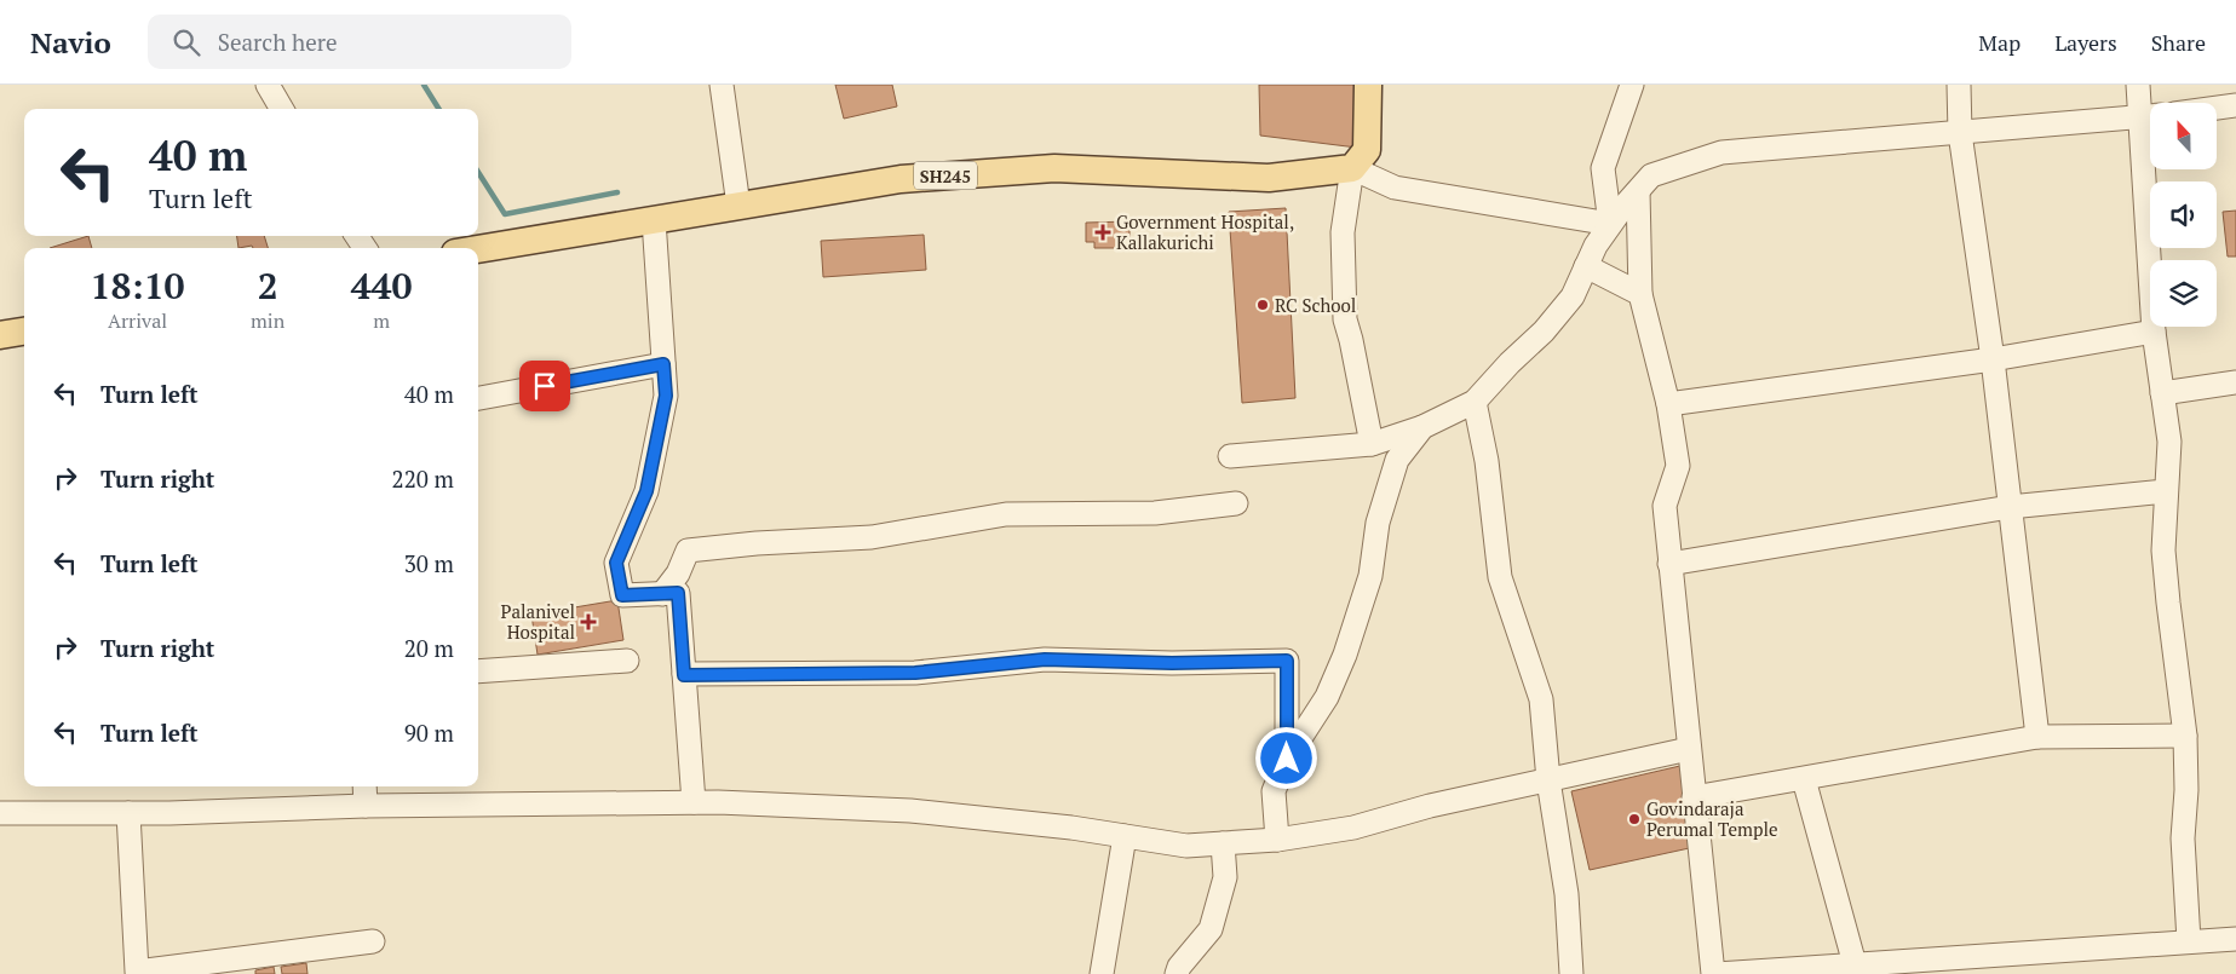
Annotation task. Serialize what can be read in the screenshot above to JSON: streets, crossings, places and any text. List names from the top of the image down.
{
  "streets": {
    "main road": ["SH245"]
  },
  "places": {
    "health": ["Government Hospital, Kallakurichi", "Palanivel Hospital"],
    "other": ["RC School", "Govindaraja Perumal Temple"]
  },
  "north": "top",
  "page": {
    "header": "Navio",
    "search": "Search here",
    "nav": ["Map", "Layers", "Share"],
    "turn": ["40 m", "Turn left"],
    "eta": [
      "18:10",
      "Arrival",
      "2",
      "min",
      "440",
      "m"
    ],
    "list": [
      {
        "name": "Turn left",
        "value": "40 m"
      },
      {
        "name": "Turn right",
        "value": "220 m"
      },
      {
        "name": "Turn left",
        "value": "30 m"
      },
      {
        "name": "Turn right",
        "value": "20 m"
      },
      {
        "name": "Turn left",
        "value": "90 m"
      }
    ]
  }
}
